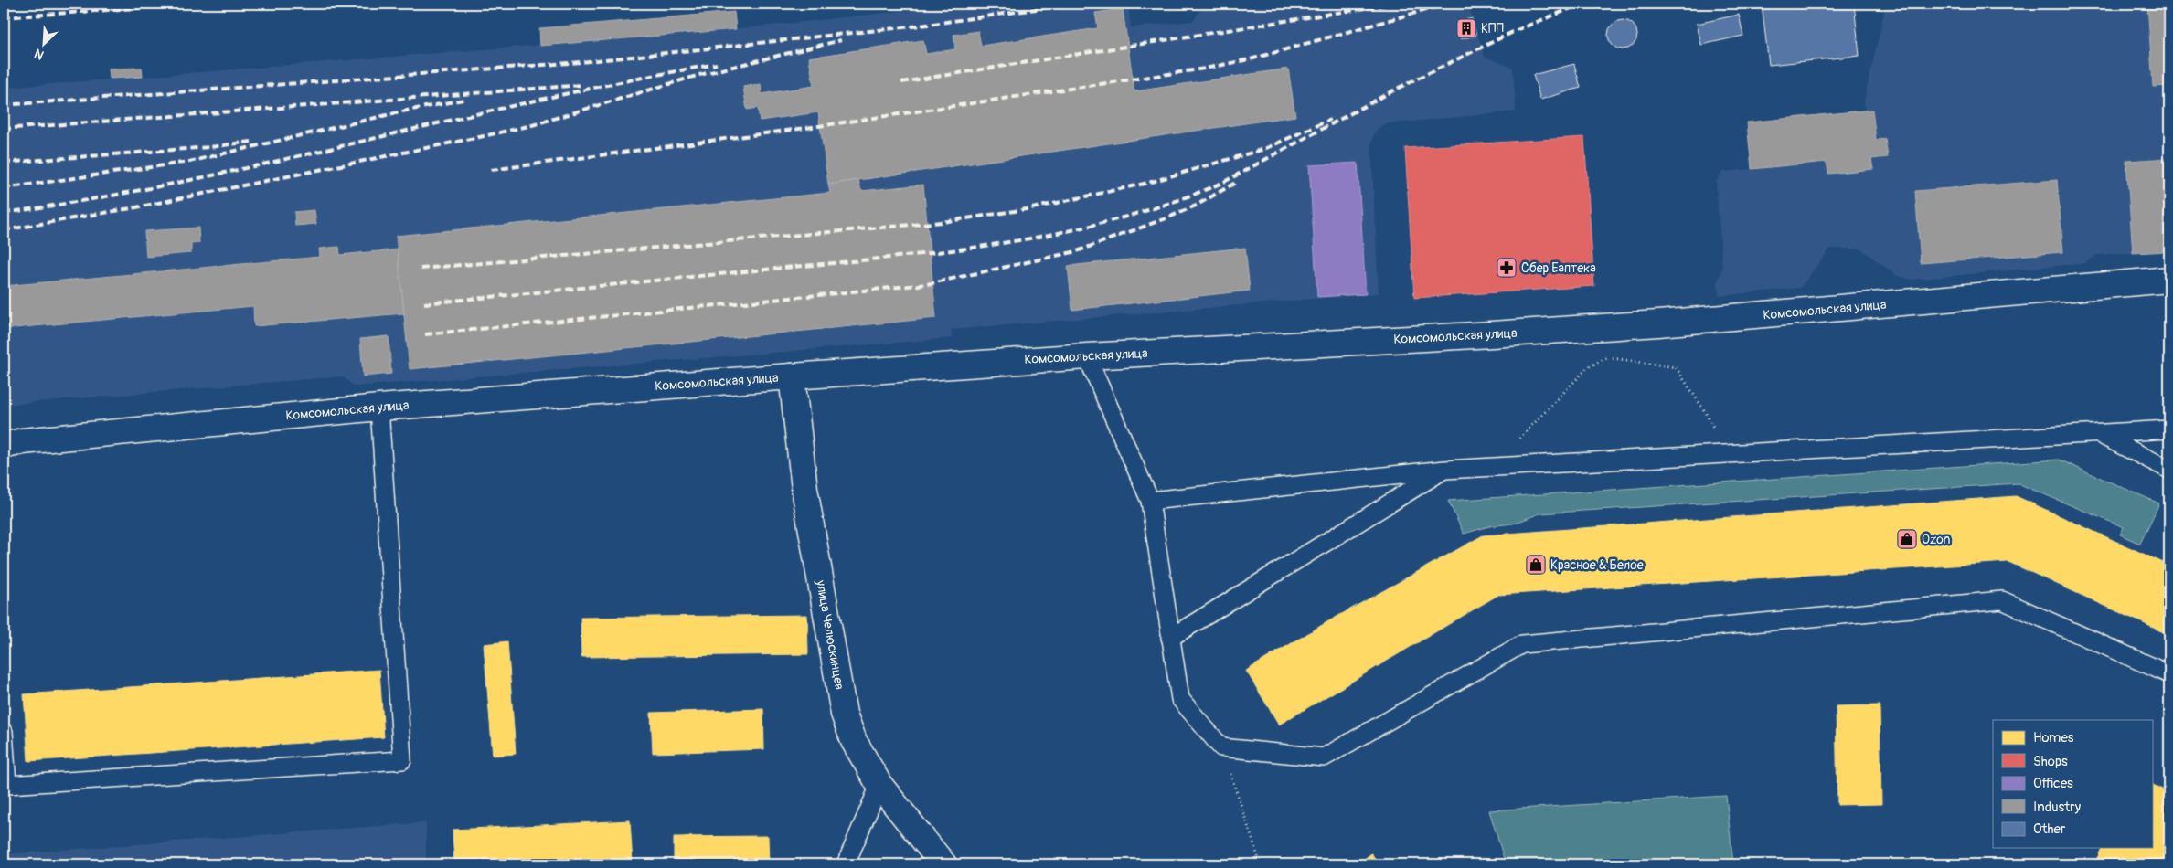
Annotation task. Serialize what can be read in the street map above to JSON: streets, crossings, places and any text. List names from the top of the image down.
{
  "streets": {
    "main road": ["Комсомольская улица", "улица Челюскинцев"]
  },
  "crossings": [
    ["Комсомольская улица", "улица Челюскинцев"]
  ],
  "places": {
    "building": ["КПП"],
    "pharmacy": ["Сбер Еаптека"],
    "shop": ["Ozon", "Красное & Белое"]
  },
  "legend": [
    "Homes",
    "Shops",
    "Offices",
    "Industry",
    "Other"
  ],
  "north": "bottom left"
}
